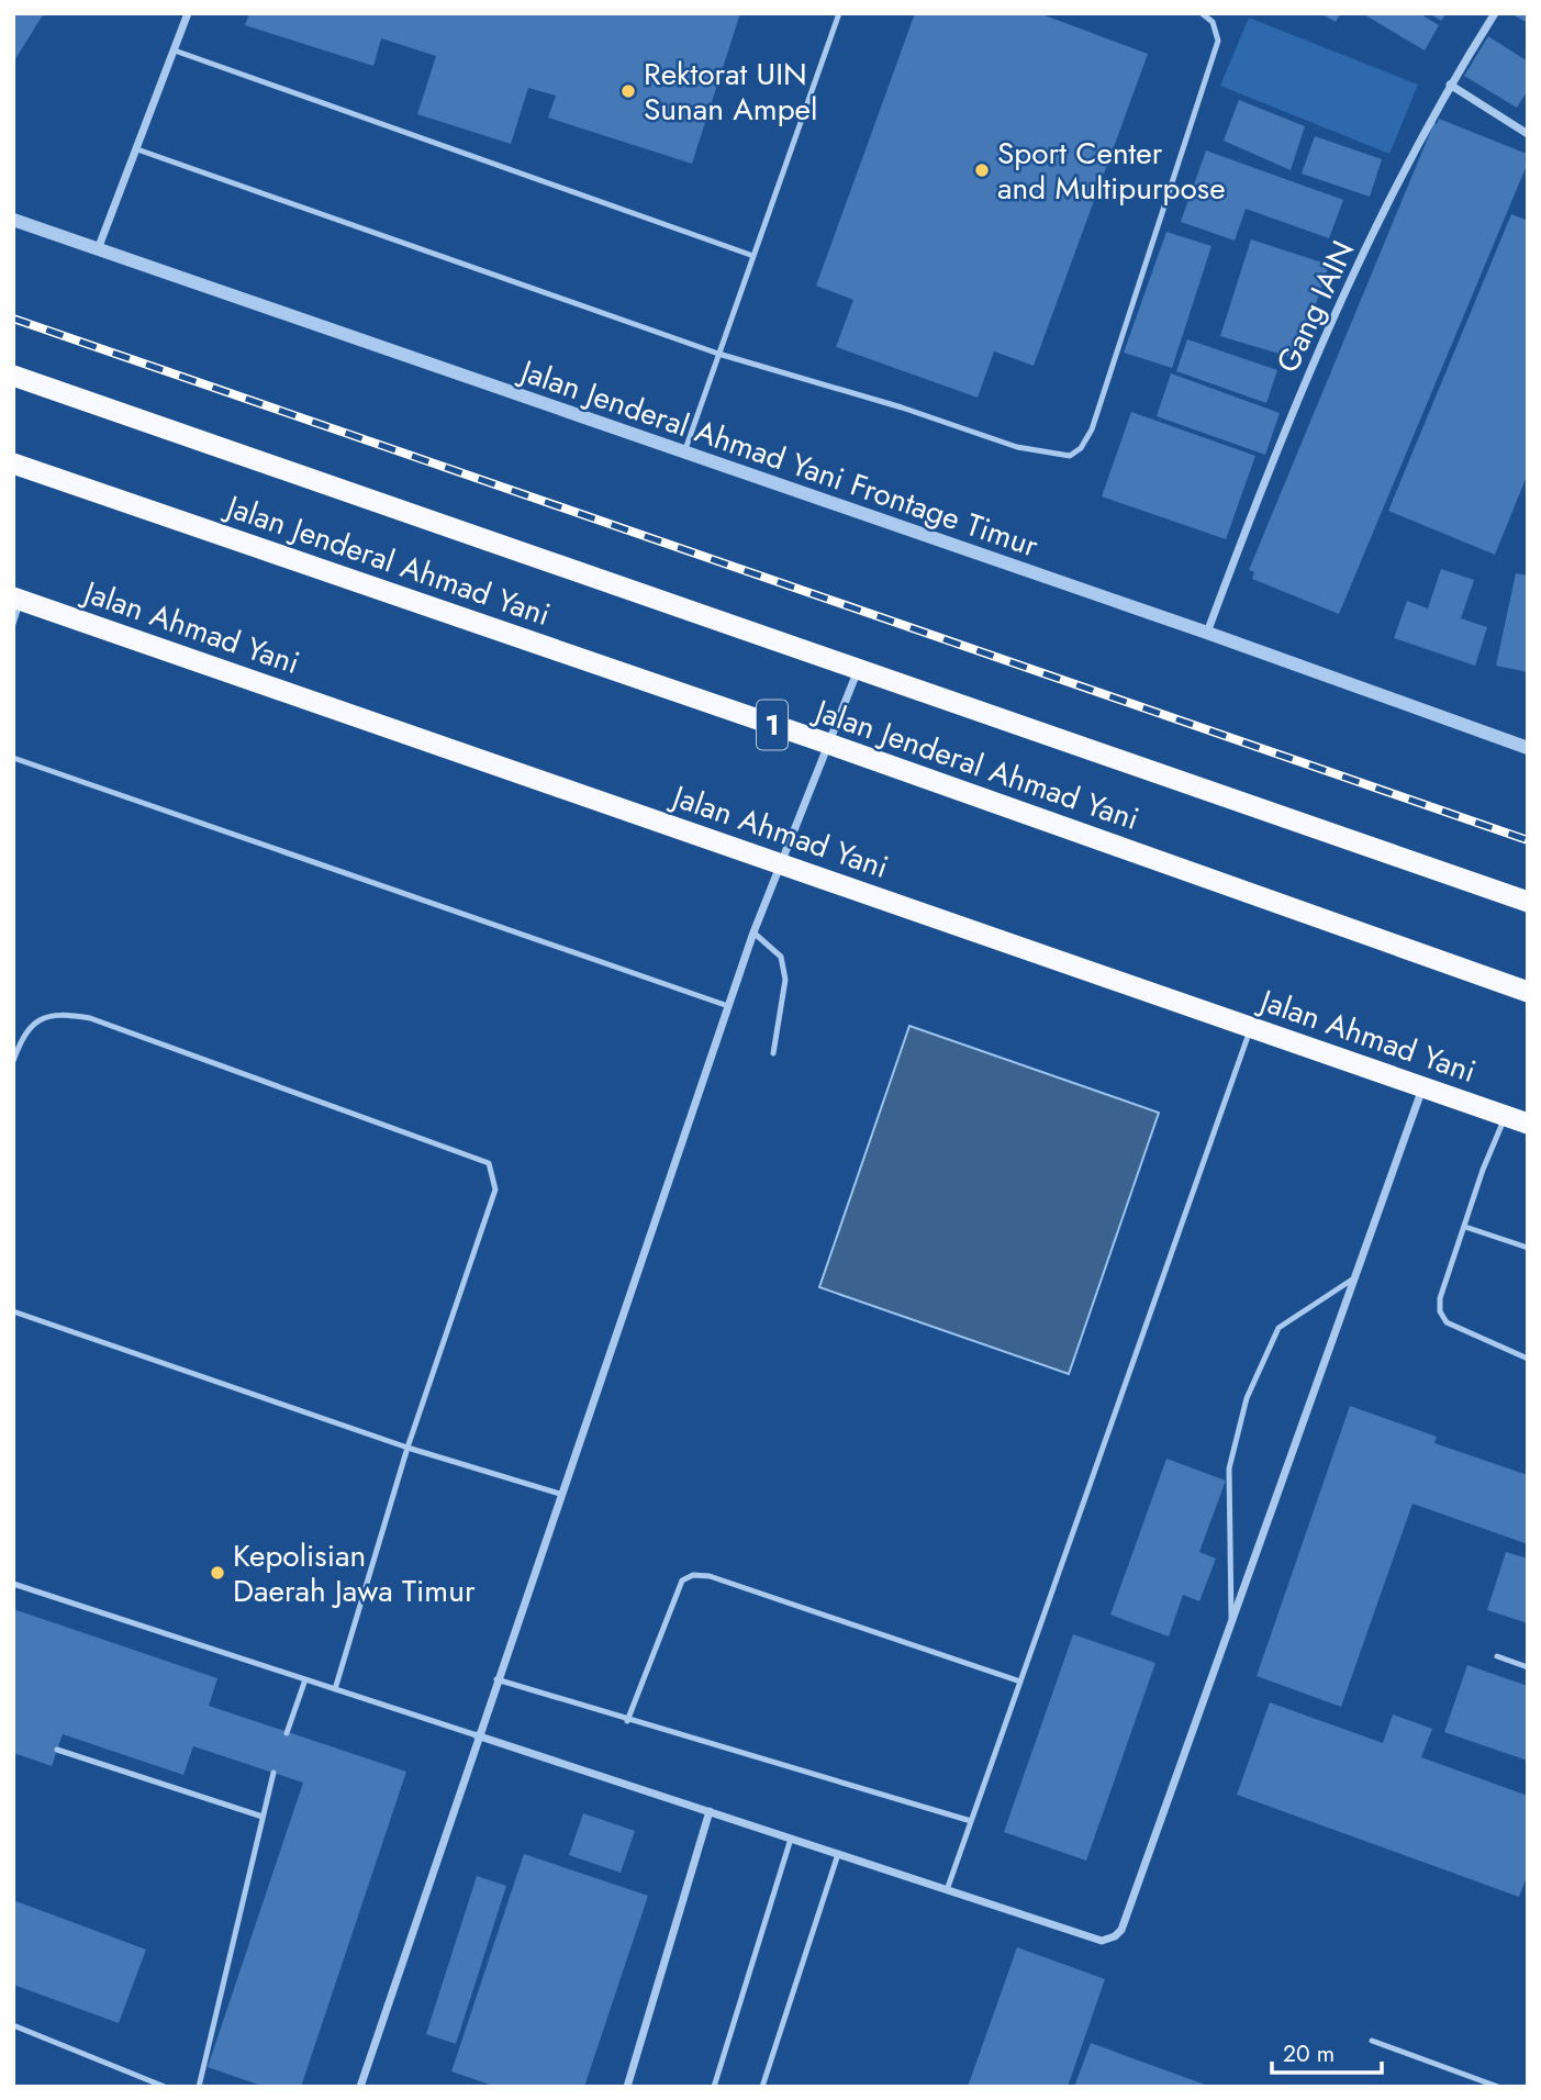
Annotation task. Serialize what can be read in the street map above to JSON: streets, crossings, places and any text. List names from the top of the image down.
{
  "streets": {
    "highway": ["Jalan Jenderal Ahmad Yani", "Jalan Ahmad Yani", "1"],
    "street": ["Gang IAIN", "Jalan Jenderal Ahmad Yani Frontage Timur"]
  },
  "crossings": [
    ["Gang IAIN", "Jalan Jenderal Ahmad Yani Frontage Timur"]
  ],
  "places": ["Rektorat UIN Sunan Ampel", "Sport Center and Multipurpose", "Kepolisian Daerah Jawa Timur"],
  "scale_bar": "20 m"
}
